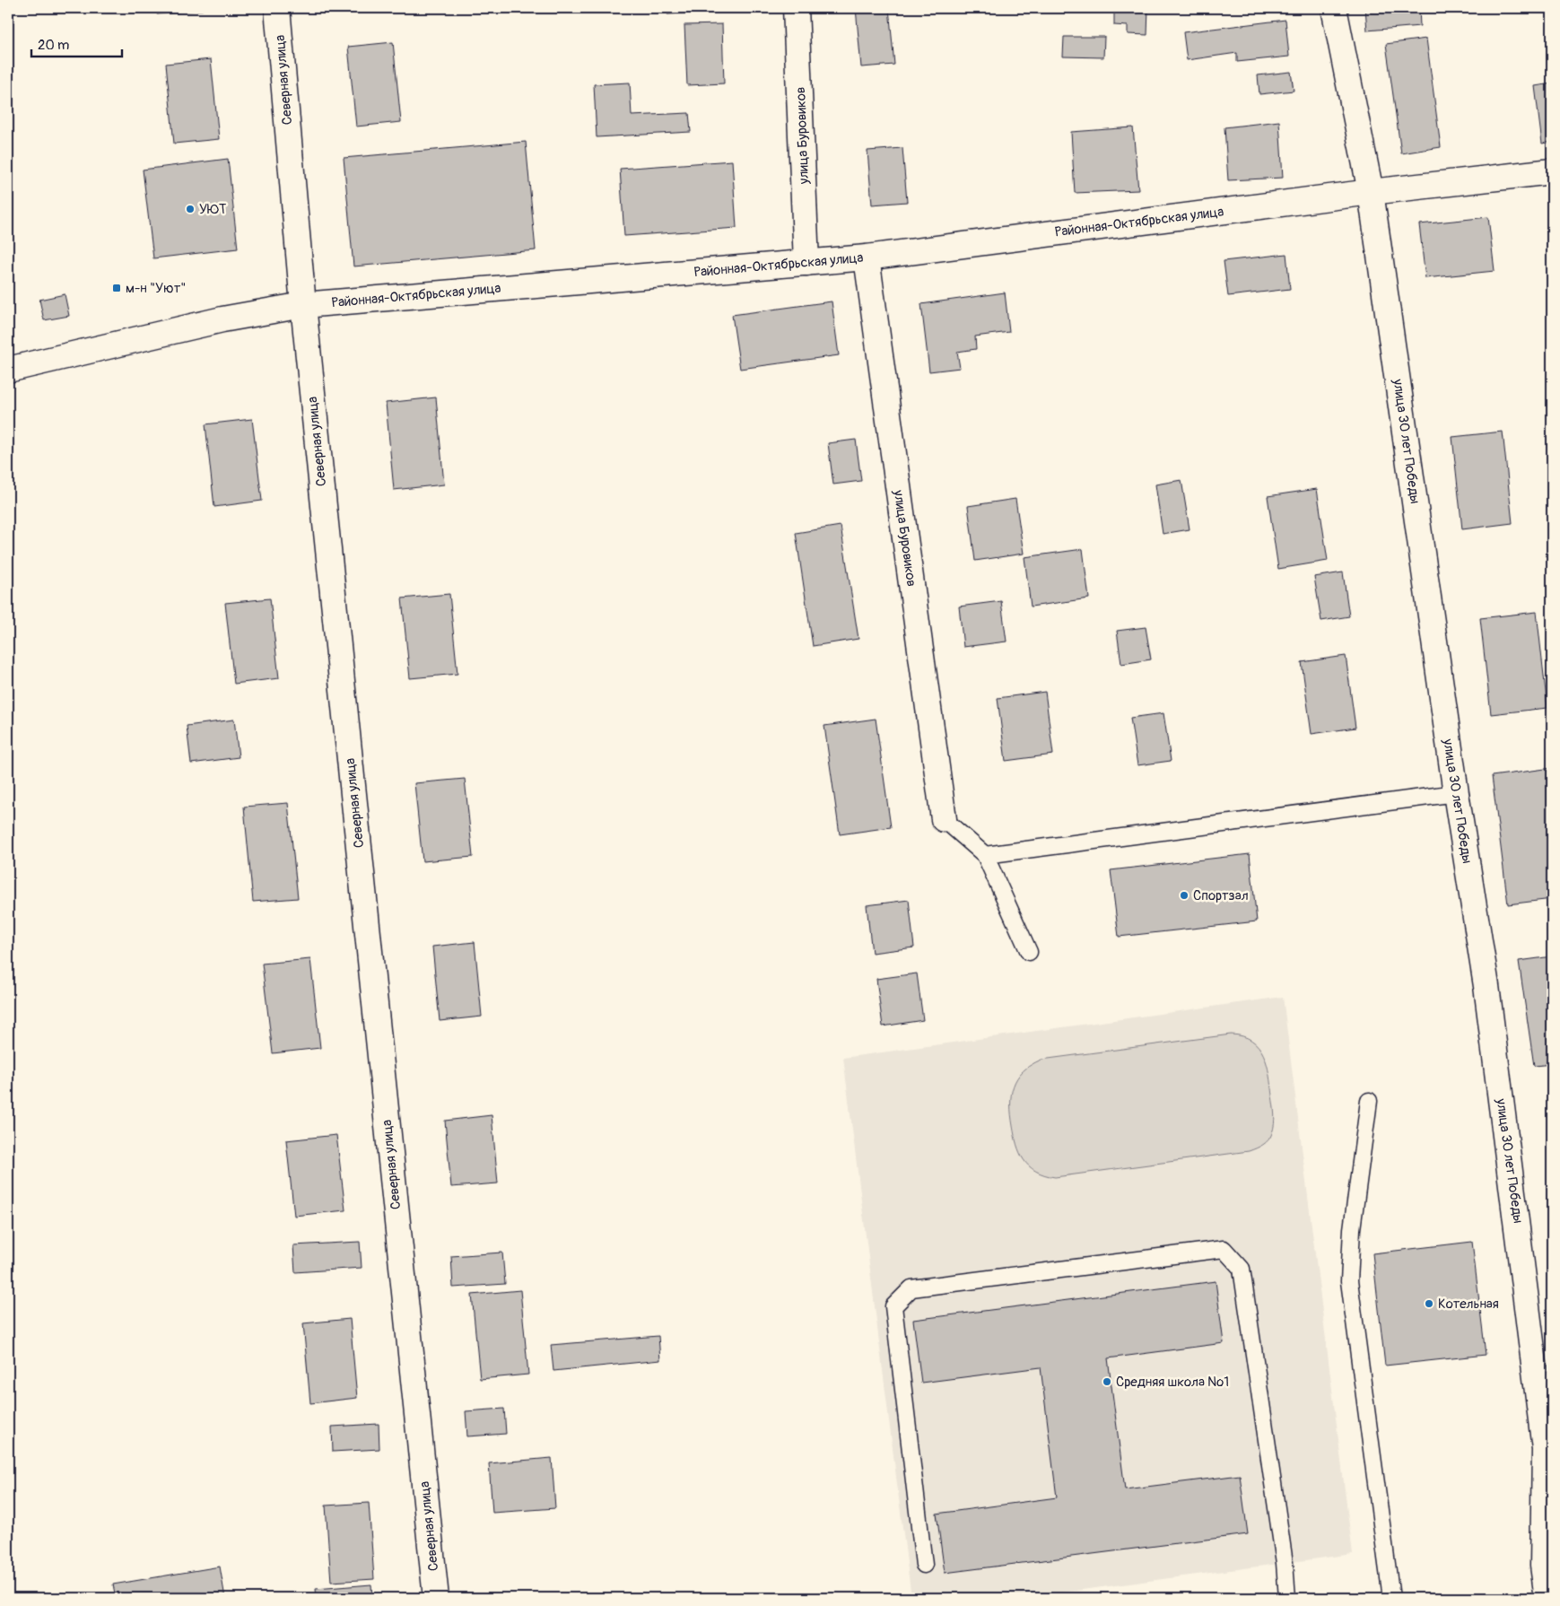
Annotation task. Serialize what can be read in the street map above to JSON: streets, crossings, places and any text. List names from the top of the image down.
{
  "streets": {
    "street": [
      "Северная улица",
      "улица Буровиков",
      "Районная-Октябрьская улица",
      "улица 30 лет Победы"
    ]
  },
  "crossings": [
    ["Северная улица", "Районная-Октябрьская улица"],
    ["улица Буровиков", "Районная-Октябрьская улица"],
    ["Районная-Октябрьская улица", "улица 30 лет Победы"]
  ],
  "places": {
    "other": [
      "УЮТ",
      "Спортзал",
      "Котельная",
      "Средняя школа №1"
    ],
    "transit": ["м-н \"Уют\""]
  },
  "scale_bar": "20 m"
}
